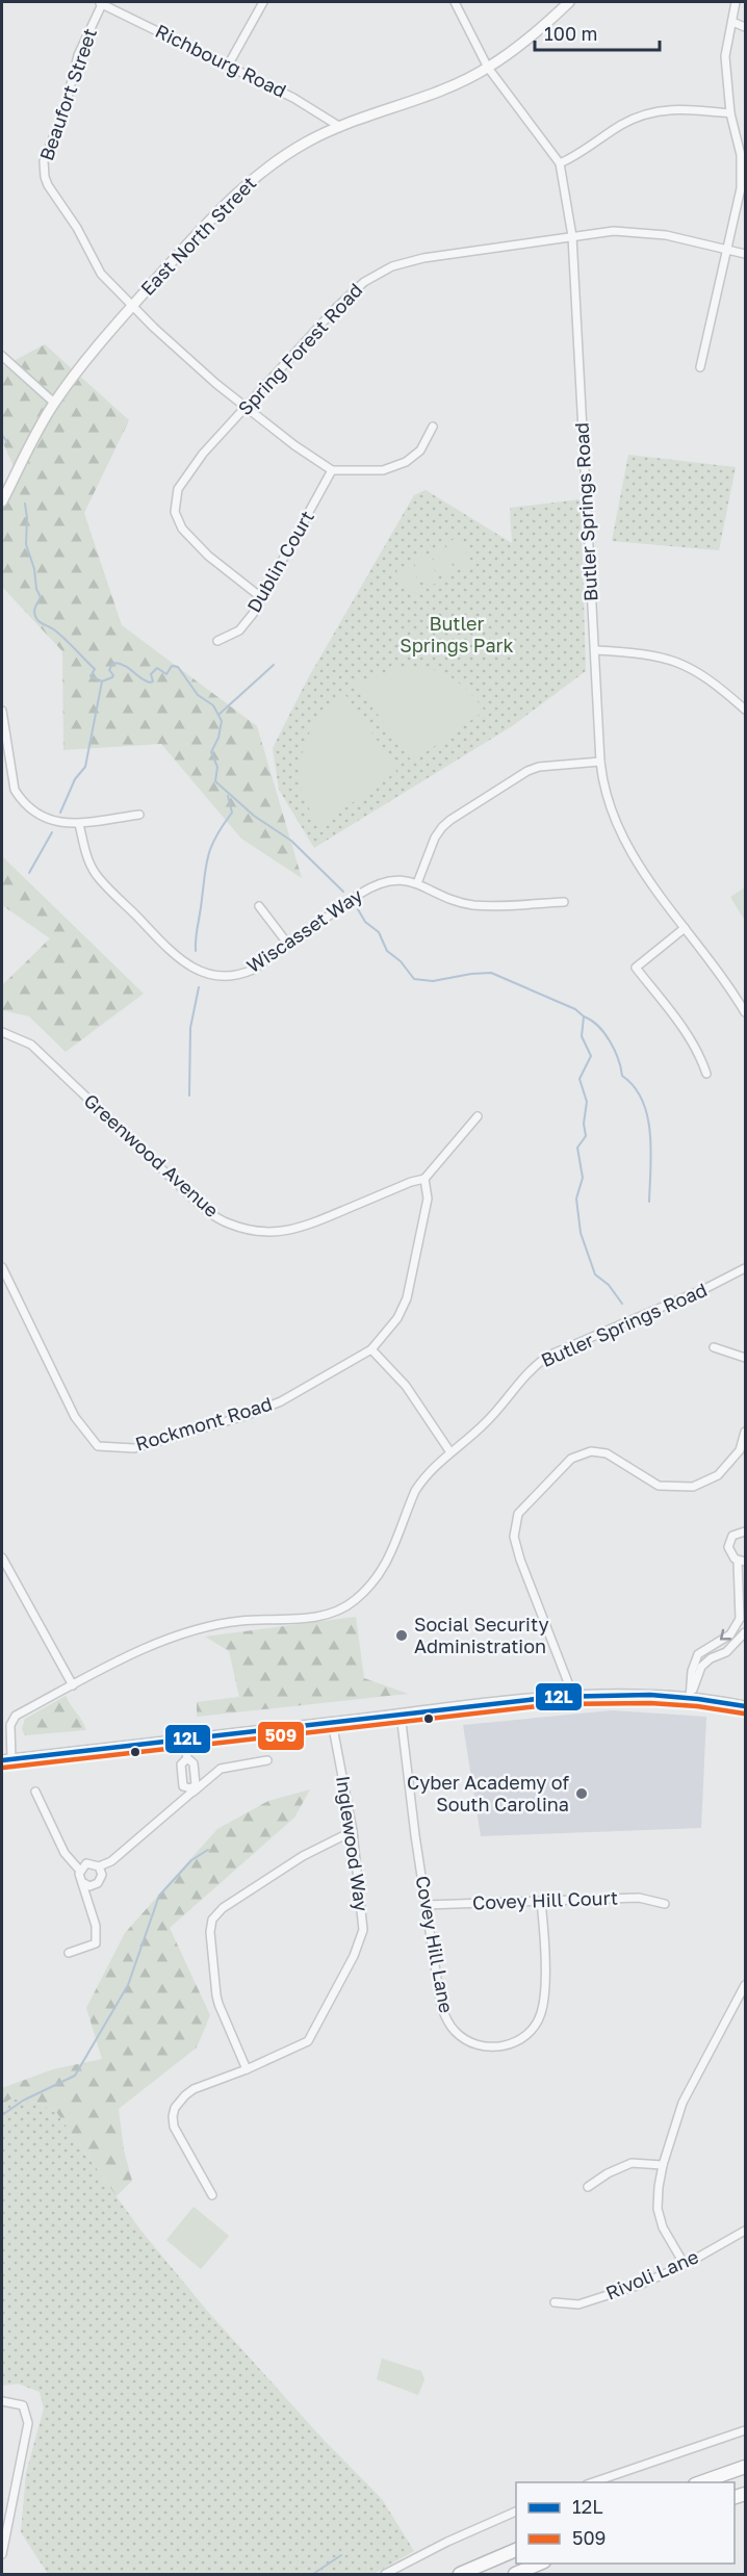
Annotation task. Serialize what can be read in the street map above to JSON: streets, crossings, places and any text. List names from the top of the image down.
{
  "streets": {
    "main road": ["East North Street"],
    "street": [
      "Richbourg Road",
      "Beaufort Street",
      "Spring Forest Road",
      "Butler Springs Road",
      "Dublin Court",
      "Wiscasset Way",
      "Greenwood Avenue",
      "Rockmont Road",
      "Inglewood Way",
      "Covey Hill Court",
      "Covey Hill Lane",
      "Rivoli Lane"
    ]
  },
  "crossings": [
    ["Richbourg Road", "Beaufort Street"],
    ["Richbourg Road", "East North Street"],
    ["Beaufort Street", "East North Street"],
    ["Beaufort Street", "Spring Forest Road"],
    ["Beaufort Street", "Dublin Court"],
    ["East North Street", "Butler Springs Road"],
    ["Spring Forest Road", "Butler Springs Road"],
    ["Spring Forest Road", "Dublin Court"],
    ["Covey Hill Court", "Covey Hill Lane"]
  ],
  "parks": ["Butler Springs Park"],
  "places": ["Social Security Administration", "Cyber Academy of South Carolina"],
  "lines": ["transit line 12L", "transit line 509"],
  "legend": ["12L", "509"],
  "scale_bar": "100 m"
}
